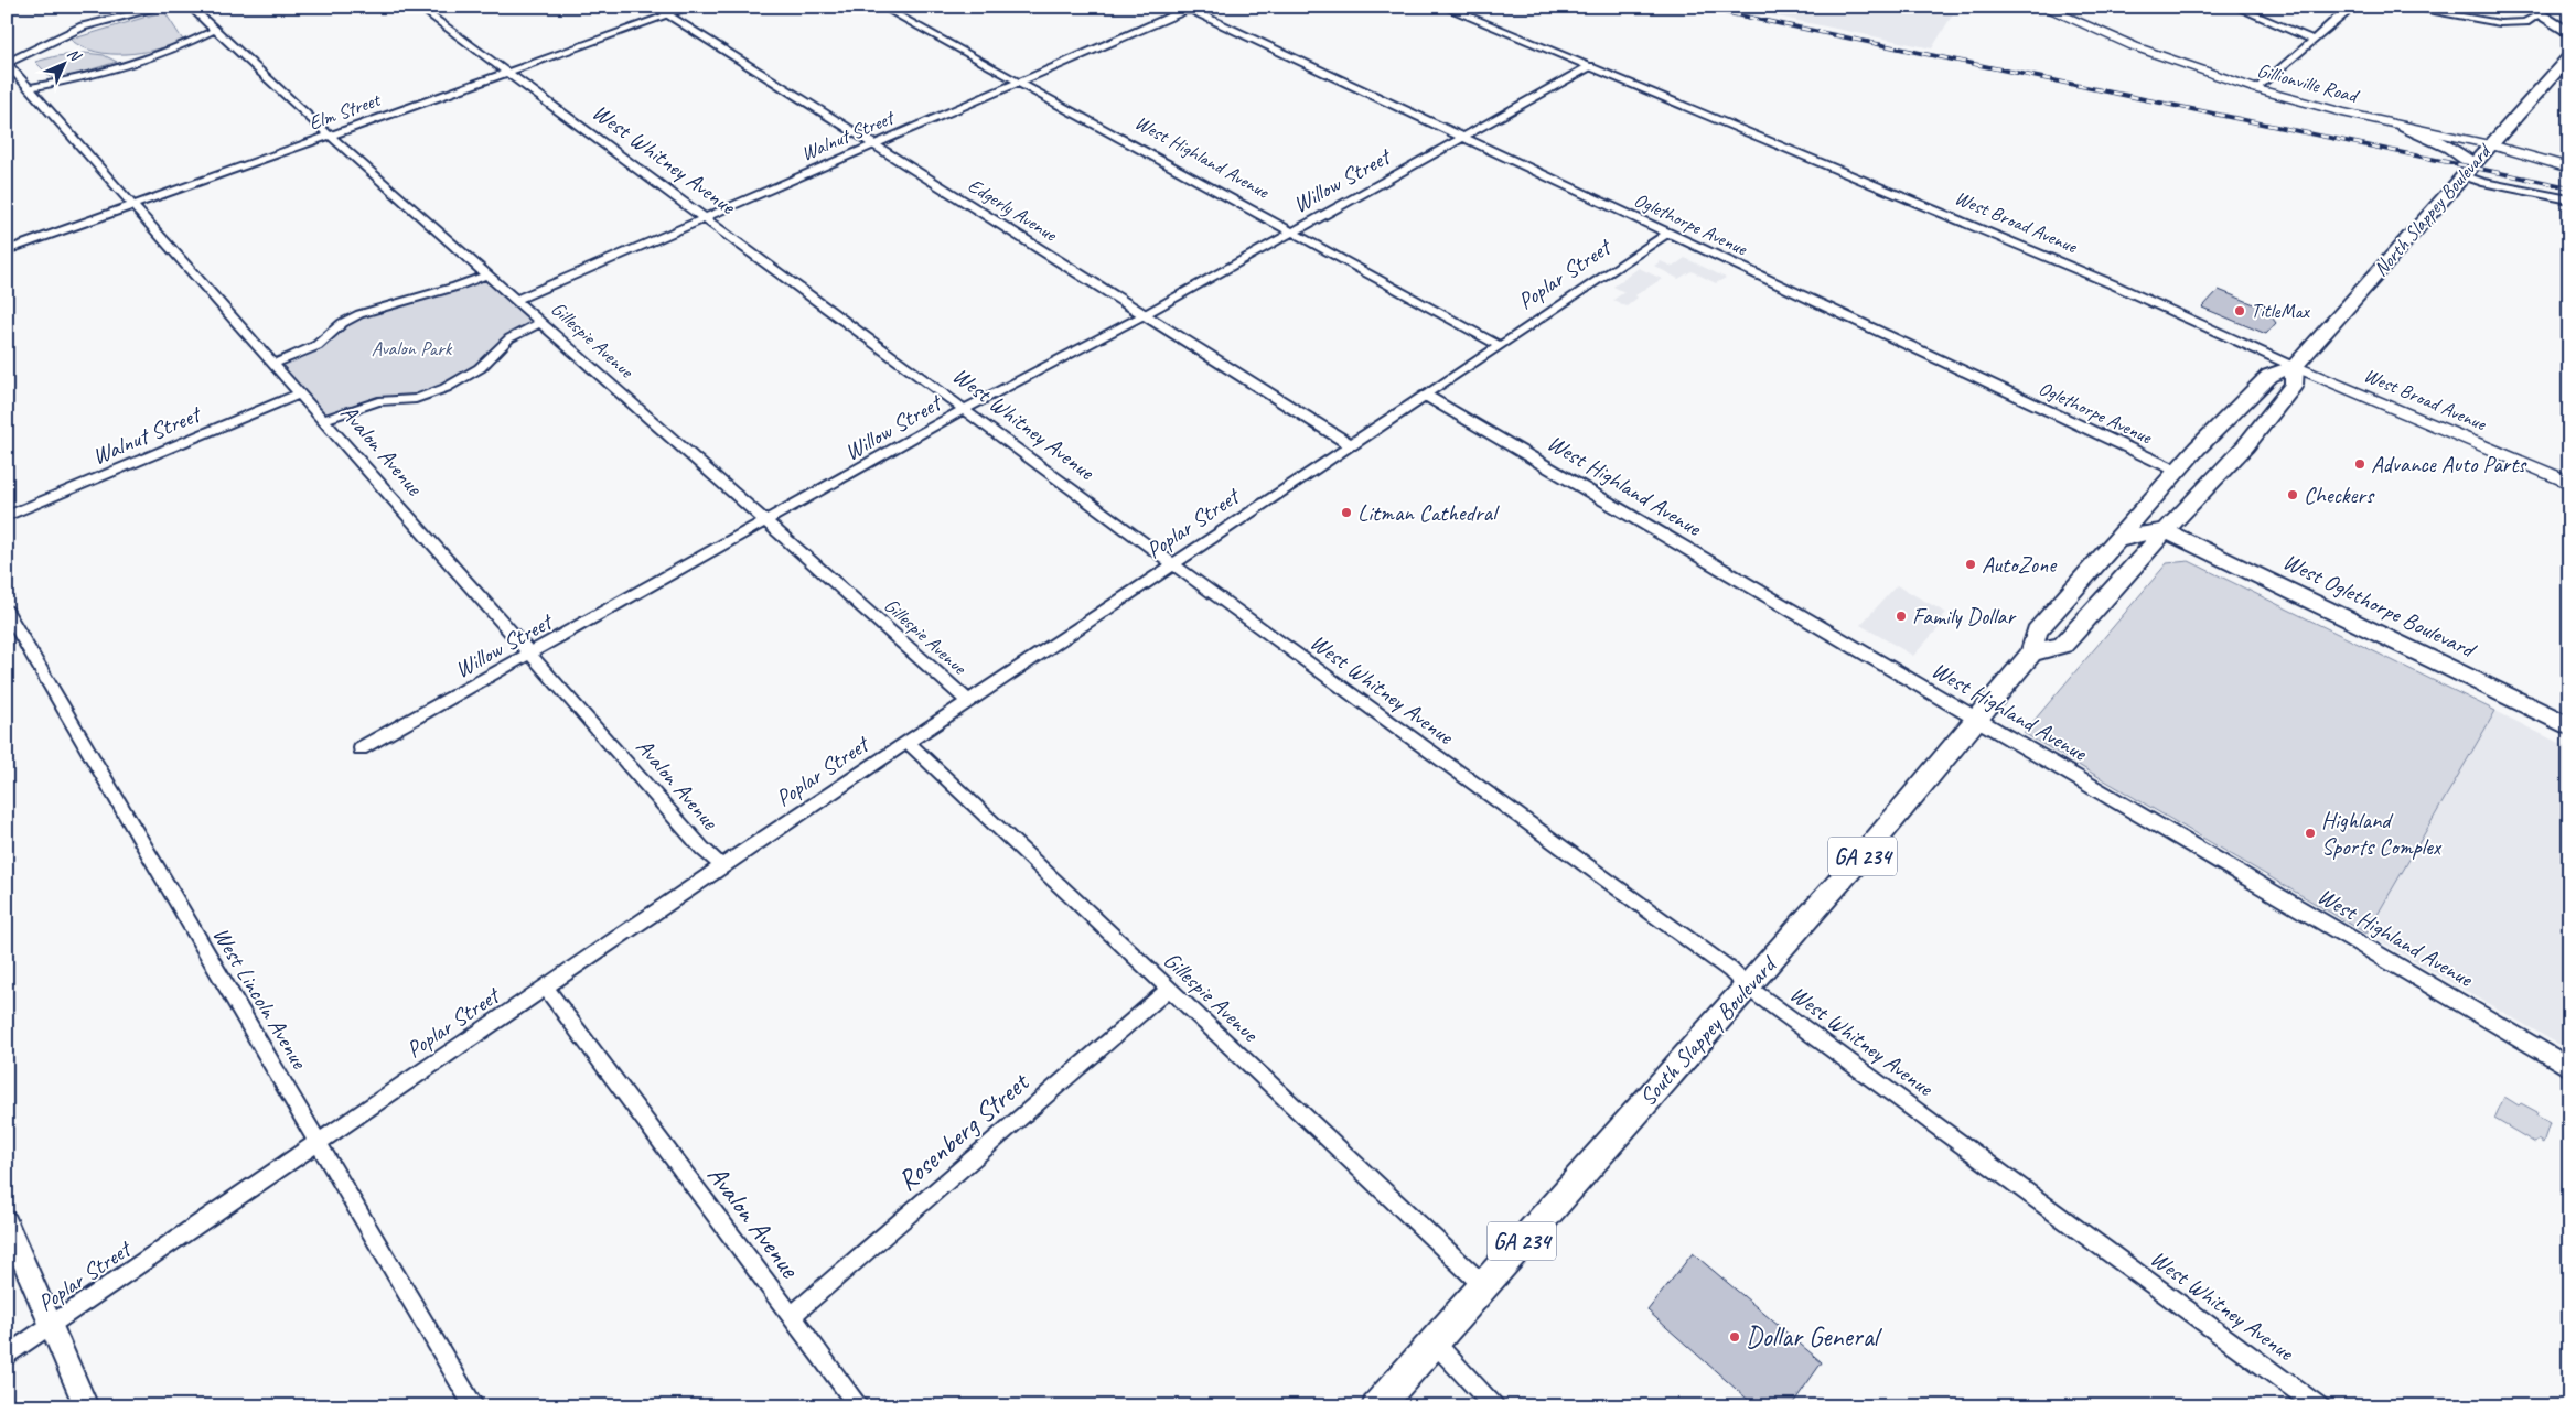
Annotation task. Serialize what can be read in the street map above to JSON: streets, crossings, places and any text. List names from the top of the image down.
{
  "streets": {
    "main road": [
      "Gillionville Road",
      "North Slappey Boulevard",
      "West Broad Avenue",
      "West Oglethorpe Boulevard",
      "GA 234",
      "South Slappey Boulevard"
    ],
    "street": [
      "Elm Street",
      "Walnut Street",
      "West Highland Avenue",
      "West Whitney Avenue",
      "Willow Street",
      "Edgerly Avenue",
      "Oglethorpe Avenue",
      "Poplar Street",
      "Gillespie Avenue",
      "Avalon Avenue",
      "West Lincoln Avenue",
      "Rosenberg Street"
    ]
  },
  "crossings": [
    ["Gillionville Road", "North Slappey Boulevard"],
    ["Elm Street", "West Whitney Avenue"],
    ["Elm Street", "Edgerly Avenue"],
    ["Elm Street", "Gillespie Avenue"],
    ["Elm Street", "Avalon Avenue"],
    ["Walnut Street", "West Highland Avenue"],
    ["Walnut Street", "West Whitney Avenue"],
    ["Walnut Street", "Edgerly Avenue"],
    ["Walnut Street", "Oglethorpe Avenue"],
    ["Walnut Street", "Gillespie Avenue"],
    ["Walnut Street", "Avalon Avenue"],
    ["West Highland Avenue", "Willow Street"],
    ["West Highland Avenue", "Poplar Street"],
    ["West Highland Avenue", "South Slappey Boulevard"],
    ["West Whitney Avenue", "Willow Street"],
    ["West Whitney Avenue", "Poplar Street"],
    ["West Whitney Avenue", "South Slappey Boulevard"],
    ["Willow Street", "Edgerly Avenue"],
    ["Willow Street", "West Broad Avenue"],
    ["Willow Street", "Oglethorpe Avenue"],
    ["Willow Street", "Gillespie Avenue"],
    ["Willow Street", "Avalon Avenue"],
    ["Edgerly Avenue", "Poplar Street"],
    ["North Slappey Boulevard", "West Broad Avenue"],
    ["North Slappey Boulevard", "Oglethorpe Avenue"],
    ["North Slappey Boulevard", "West Oglethorpe Boulevard"],
    ["North Slappey Boulevard", "South Slappey Boulevard"],
    ["Oglethorpe Avenue", "Poplar Street"],
    ["Poplar Street", "Gillespie Avenue"],
    ["Poplar Street", "Avalon Avenue"],
    ["Poplar Street", "West Lincoln Avenue"],
    ["Gillespie Avenue", "South Slappey Boulevard"],
    ["Gillespie Avenue", "Rosenberg Street"],
    ["Avalon Avenue", "Rosenberg Street"]
  ],
  "parks": ["Avalon Park"],
  "places": [
    "TitleMax",
    "Advance Auto Parts",
    "Checkers",
    "Litman Cathedral",
    "AutoZone",
    "Family Dollar",
    "Highland Sports Complex",
    "Dollar General"
  ],
  "north": "top right"
}
